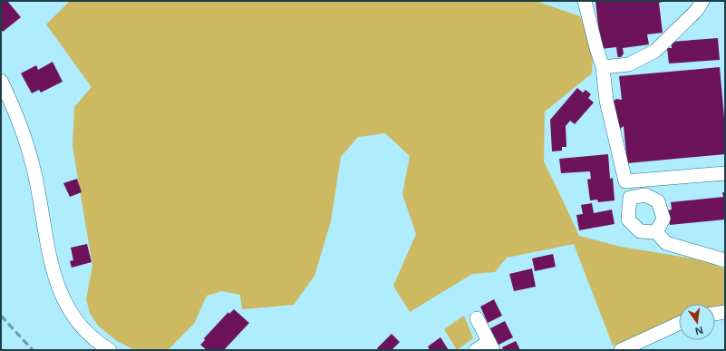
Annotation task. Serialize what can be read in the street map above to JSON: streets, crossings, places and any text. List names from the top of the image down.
{
  "north": "bottom"
}
